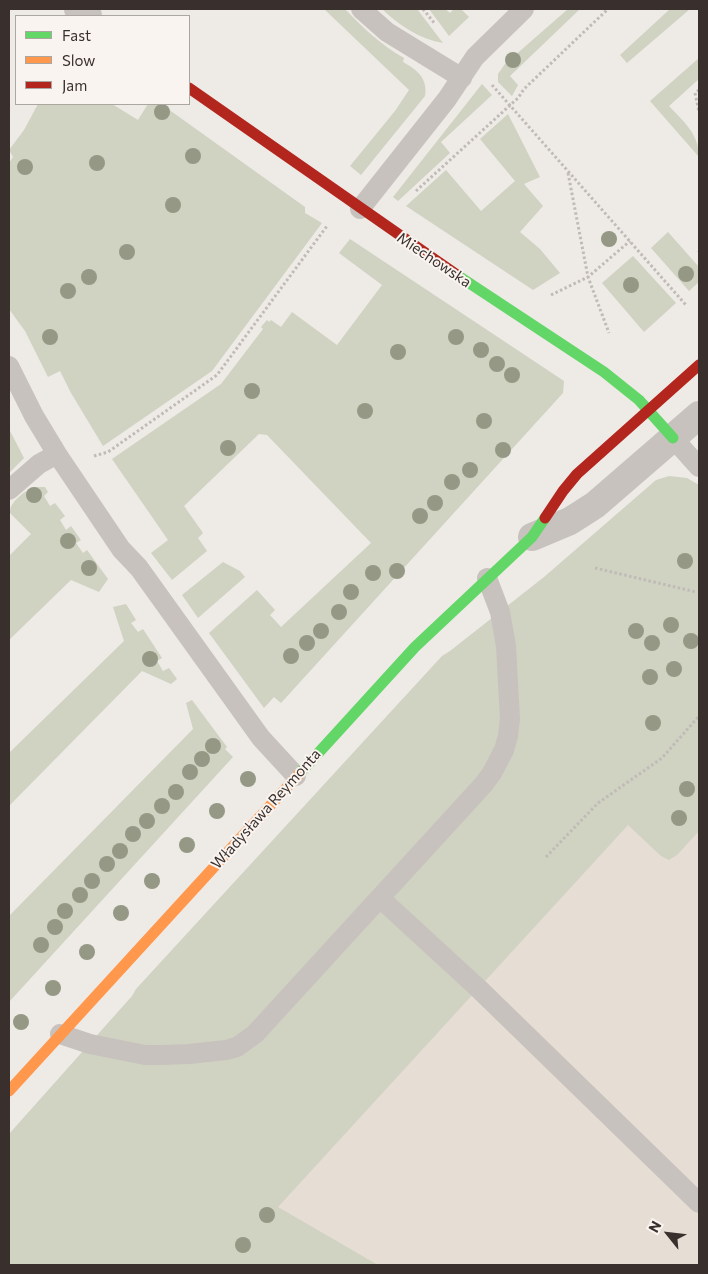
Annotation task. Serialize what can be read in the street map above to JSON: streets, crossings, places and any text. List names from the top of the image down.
{
  "streets": {
    "street": ["Miechowska", "Władysława Reymonta"]
  },
  "crossings": [
    ["Miechowska", "Władysława Reymonta"]
  ],
  "legend": ["Fast", "Slow", "Jam"],
  "north": "top left"
}
